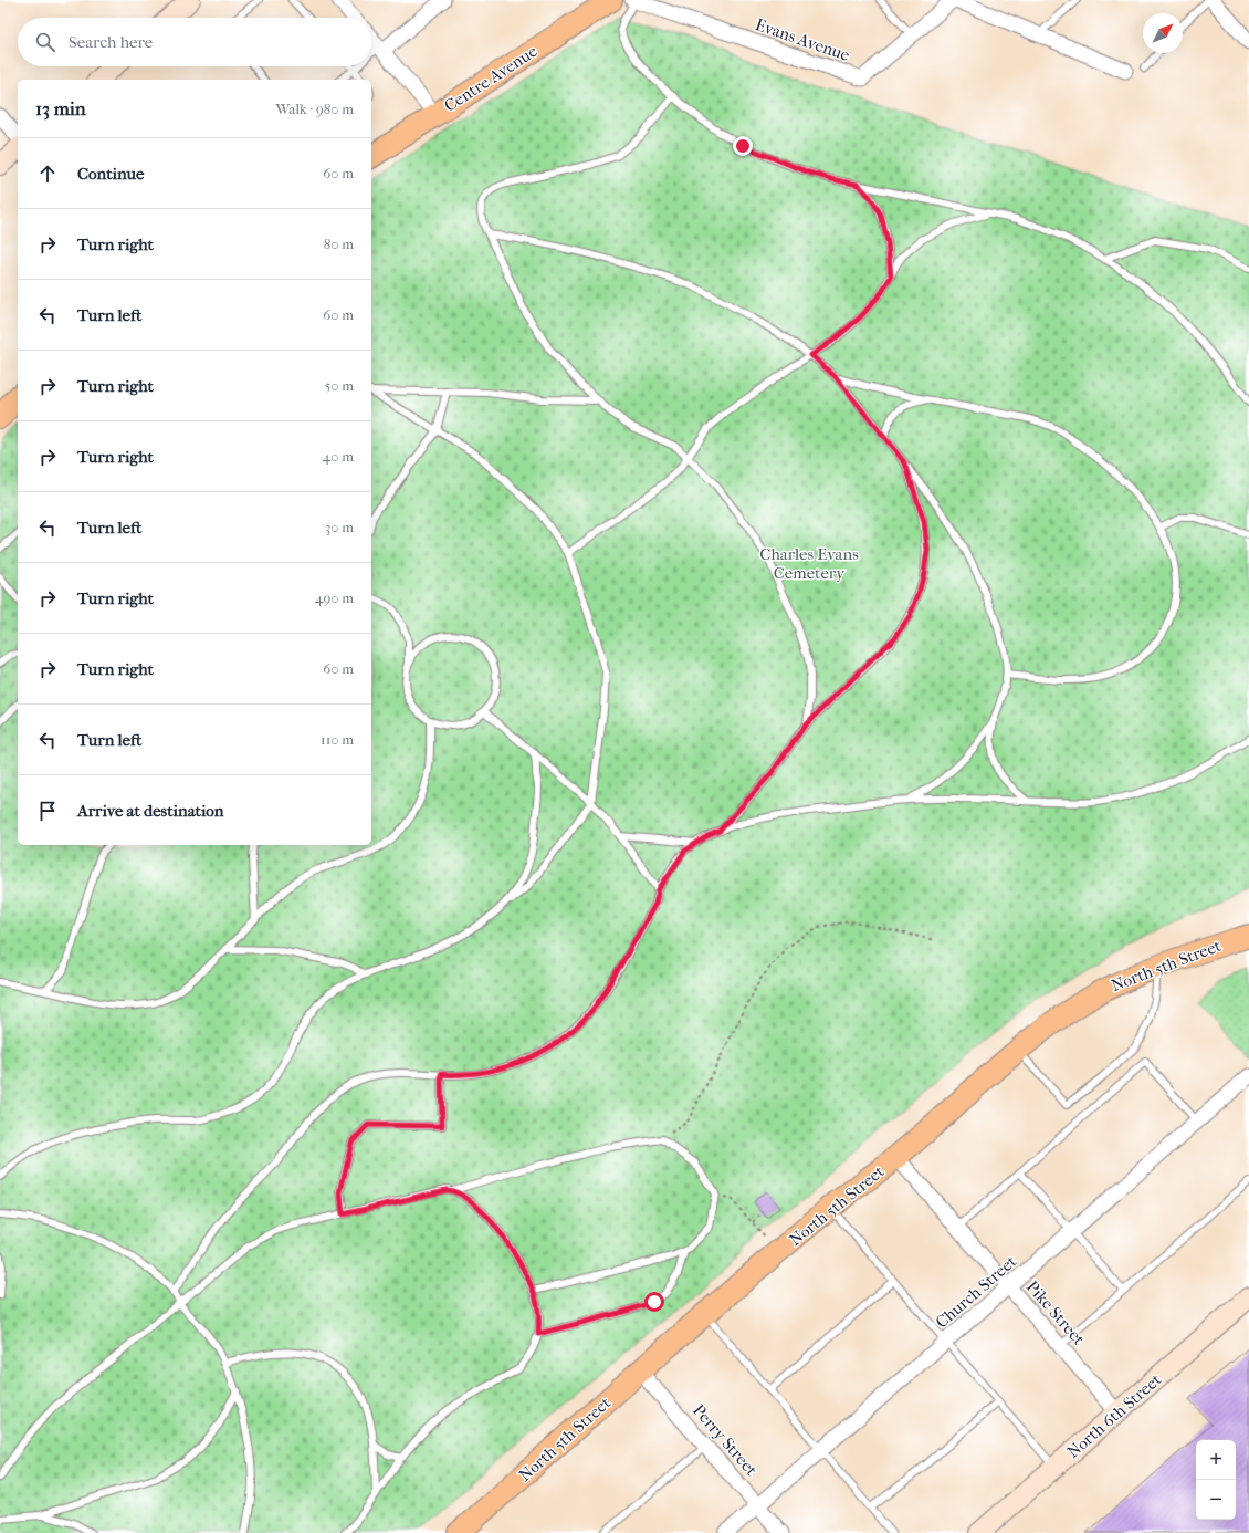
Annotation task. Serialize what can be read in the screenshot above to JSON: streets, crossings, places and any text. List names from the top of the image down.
{
  "streets": {
    "main road": ["Centre Avenue", "North 5th Street"],
    "street": [
      "Evans Avenue",
      "Church Street",
      "Pike Street",
      "North 6th Street",
      "Perry Street"
    ]
  },
  "crossings": [
    ["North 5th Street", "Pike Street"],
    ["North 5th Street", "Perry Street"],
    ["Church Street", "Pike Street"],
    ["Church Street", "Perry Street"],
    ["Pike Street", "North 6th Street"]
  ],
  "parks": ["Charles Evans Cemetery"],
  "north": "top right",
  "page": {
    "search": "Search here",
    "heading": ["13 min", "Walk · 980 m"],
    "list": [
      ["Continue", "60 m"],
      ["Turn right", "80 m"],
      ["Turn left", "60 m"],
      ["Turn right", "50 m"],
      ["Turn right", "40 m"],
      ["Turn left", "30 m"],
      ["Turn right", "490 m"],
      ["Turn right", "60 m"],
      ["Turn left", "110 m"],
      "Arrive at destination"
    ],
    "map_buttons": ["+", "−"]
  }
}
